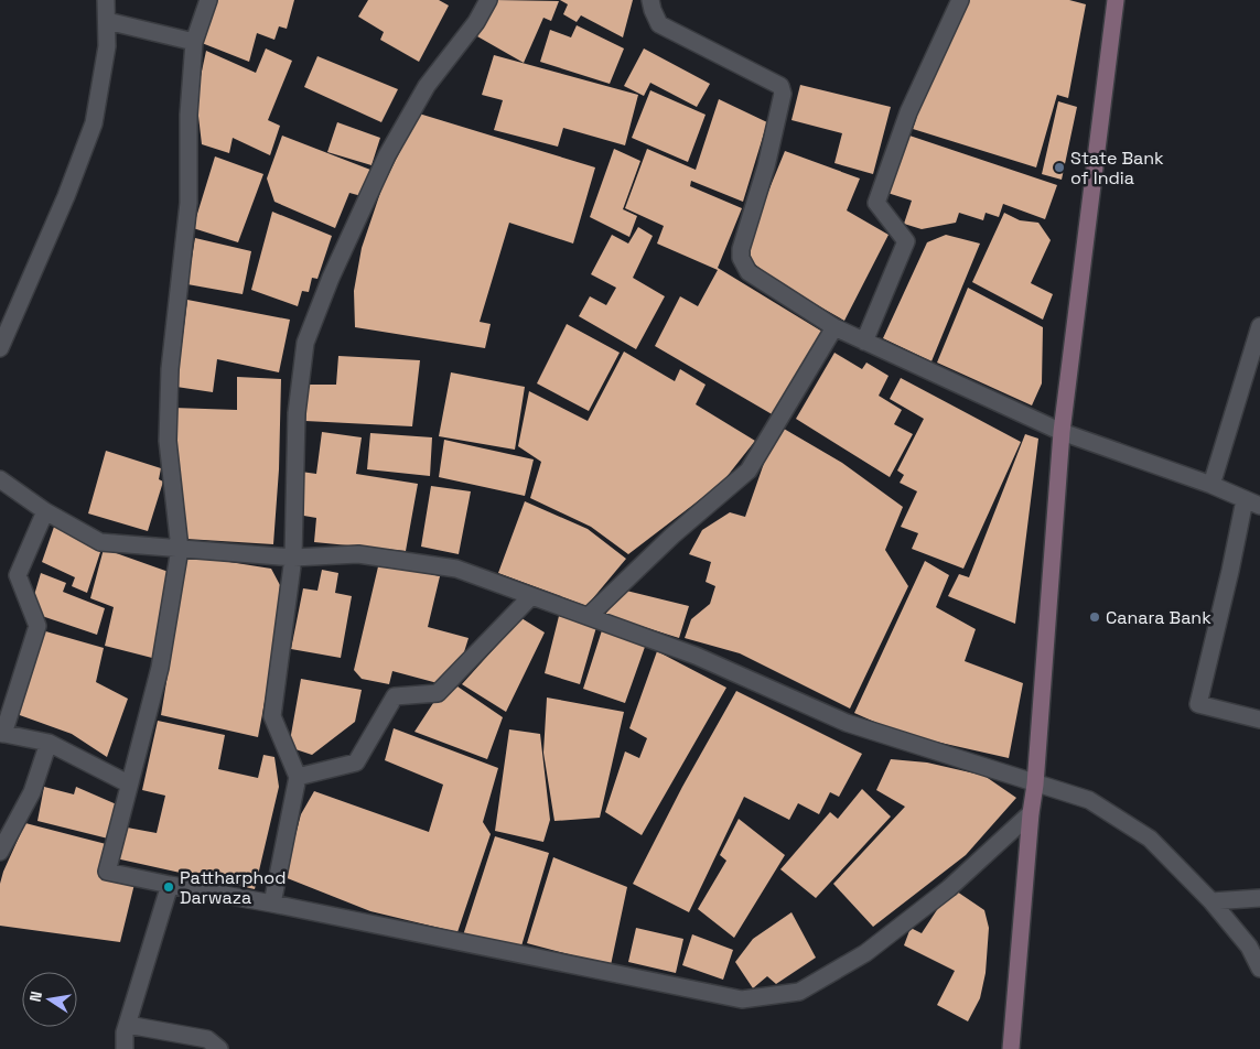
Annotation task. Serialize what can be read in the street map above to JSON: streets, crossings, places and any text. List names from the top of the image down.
{
  "places": ["State Bank of India", "Canara Bank", "Pattharphod Darwaza"],
  "north": "left"
}
